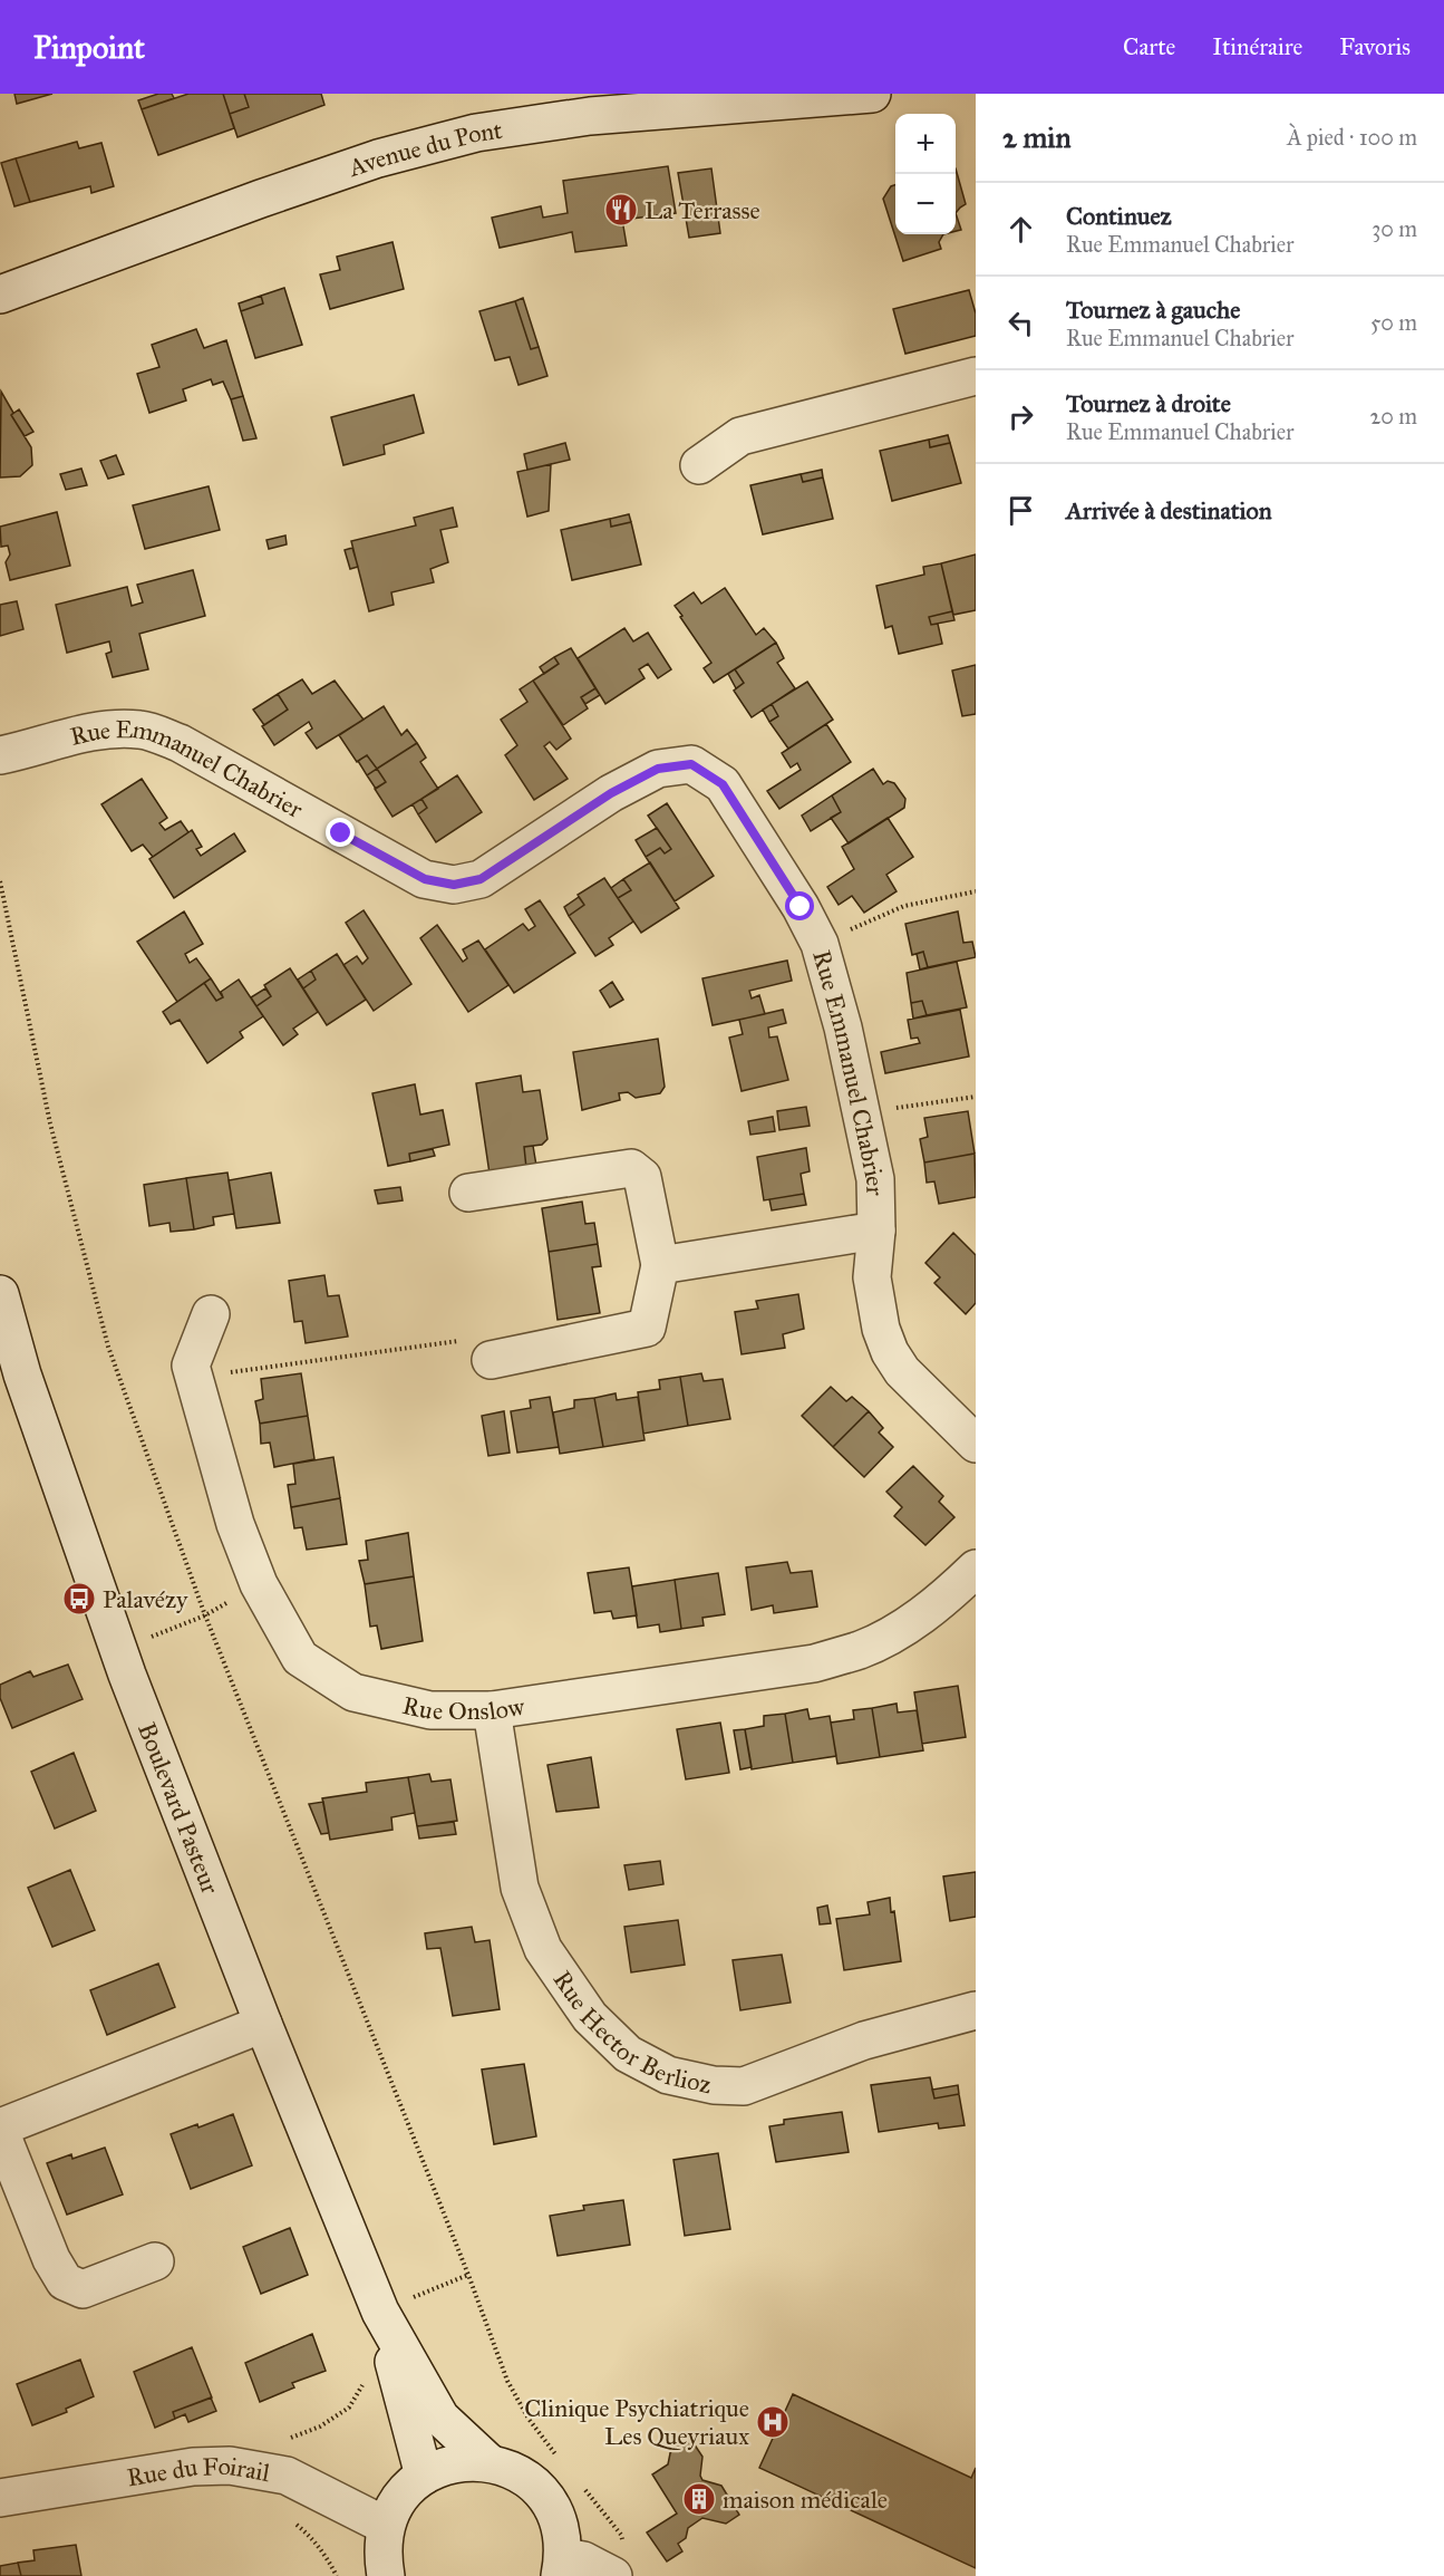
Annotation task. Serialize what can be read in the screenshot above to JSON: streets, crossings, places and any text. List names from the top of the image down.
{
  "streets": {
    "street": [
      "Avenue du Pont",
      "Rue Emmanuel Chabrier",
      "Rue Onslow",
      "Boulevard Pasteur",
      "Rue Hector Berlioz",
      "Rue du Foirail"
    ]
  },
  "crossings": [
    ["Rue Onslow", "Rue Hector Berlioz"]
  ],
  "places": {
    "restaurant": ["La Terrasse"],
    "bus stop": ["Palavézy"],
    "hospital": ["Clinique Psychiatrique Les Queyriaux"],
    "building": ["maison médicale"]
  },
  "page": {
    "header": "Pinpoint",
    "nav": ["Carte", "Itinéraire", "Favoris"],
    "heading": ["2 min", "À pied · 100 m"],
    "map_buttons": ["+", "−"],
    "list": [
      ["Continuez", "Rue Emmanuel Chabrier", "30 m"],
      ["Tournez à gauche", "Rue Emmanuel Chabrier", "50 m"],
      ["Tournez à droite", "Rue Emmanuel Chabrier", "20 m"],
      "Arrivée à destination"
    ]
  }
}
